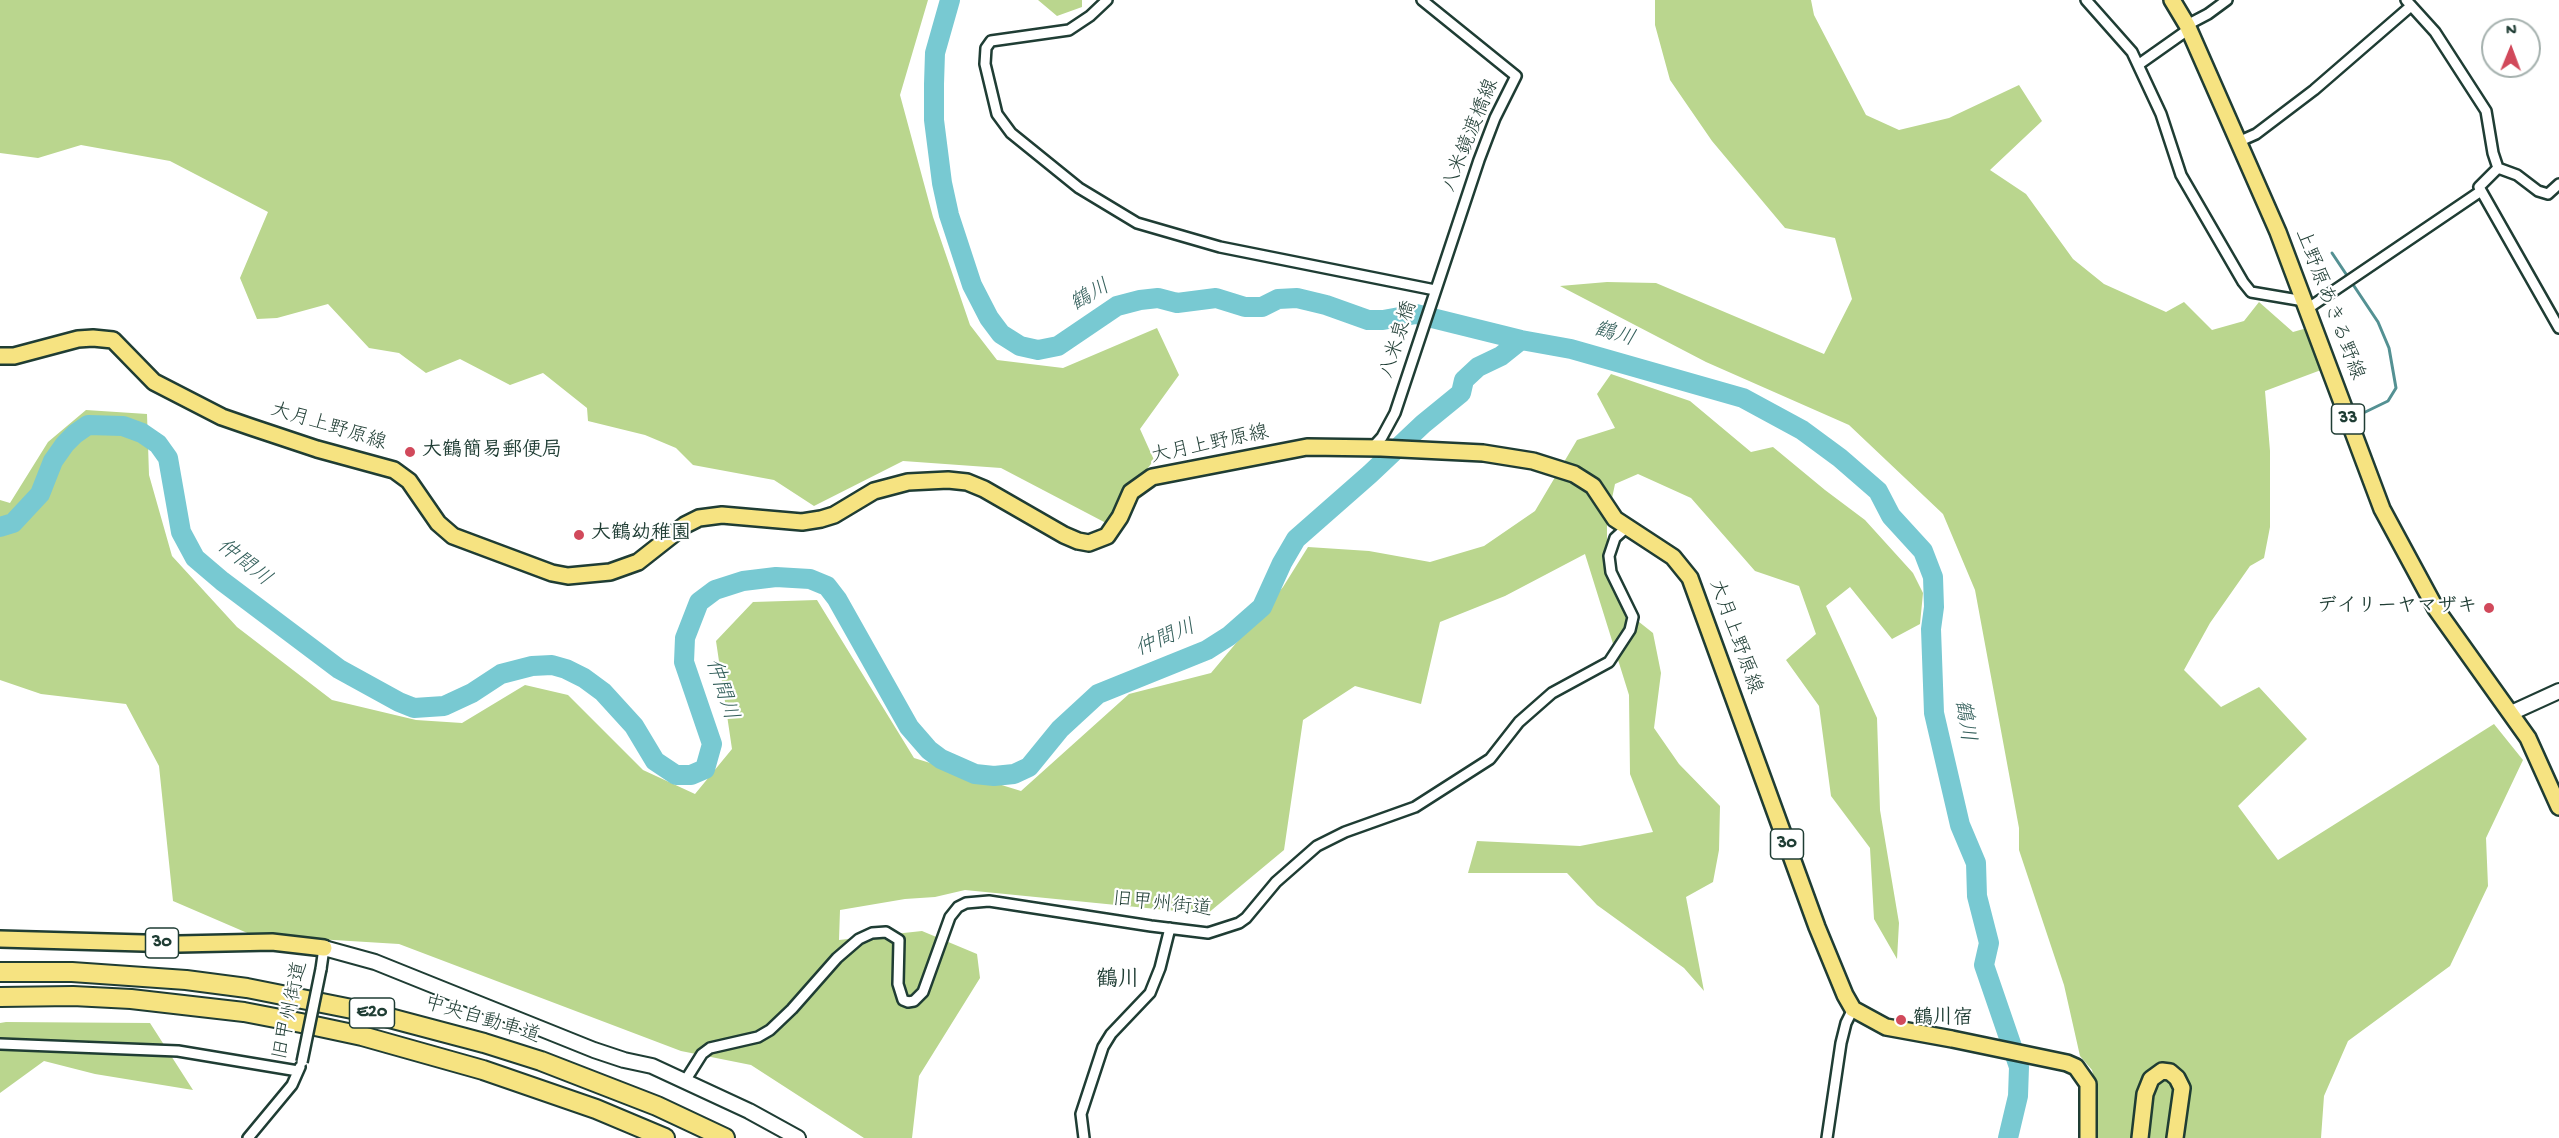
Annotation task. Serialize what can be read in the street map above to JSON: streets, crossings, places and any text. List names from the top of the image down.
{
  "streets": {
    "highway": ["E20", "中央自動車道"],
    "main road": [
      "上野原あきる野線",
      "33",
      "大月上野原線",
      "30"
    ],
    "street": ["八米鏡渡橋線", "八米泉橋", "旧甲州街道"]
  },
  "crossings": [
    ["八米鏡渡橋線", "八米泉橋"],
    ["八米泉橋", "大月上野原線"],
    ["大月上野原線", "旧甲州街道"],
    ["30", "旧甲州街道"]
  ],
  "districts": ["鶴川"],
  "water": ["鶴川", "仲間川"],
  "places": [
    "大鶴簡易郵便局",
    "大鶴幼稚園",
    "デイリーヤマザキ",
    "鶴川宿"
  ],
  "north": "top"
}
